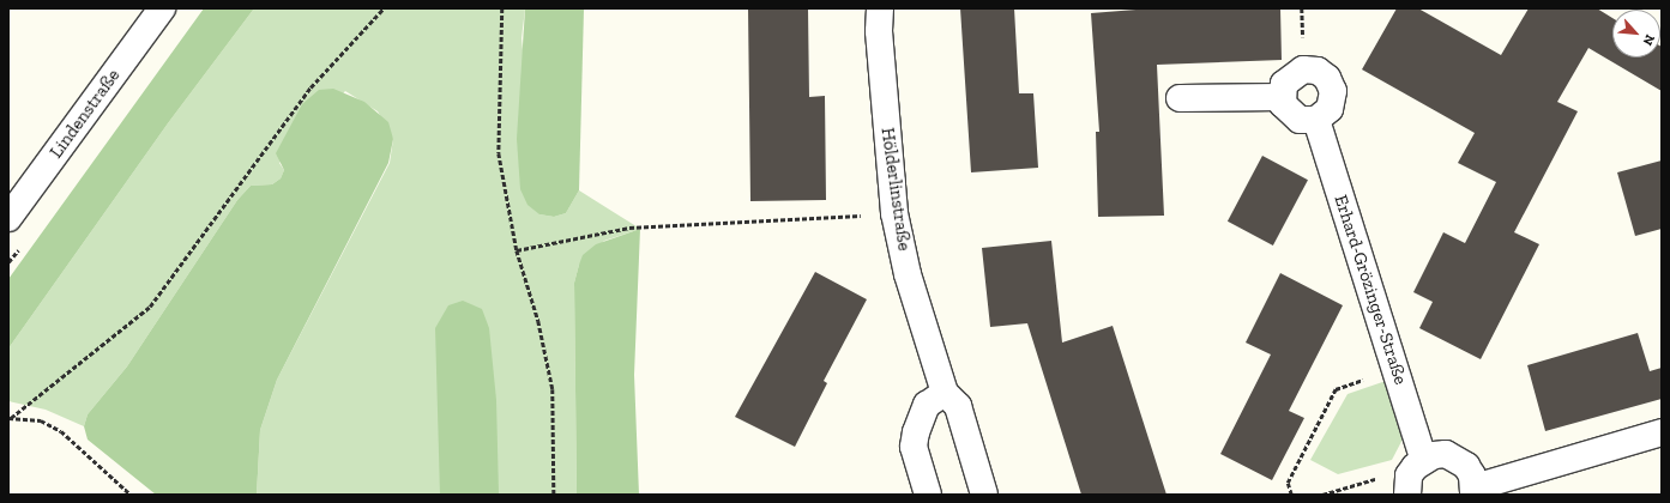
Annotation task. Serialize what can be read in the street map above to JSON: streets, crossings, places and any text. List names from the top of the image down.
{
  "streets": {
    "street": ["Lindenstraße", "Hölderlinstraße", "Erhard-Grözinger-Straße"]
  },
  "north": "bottom right"
}
